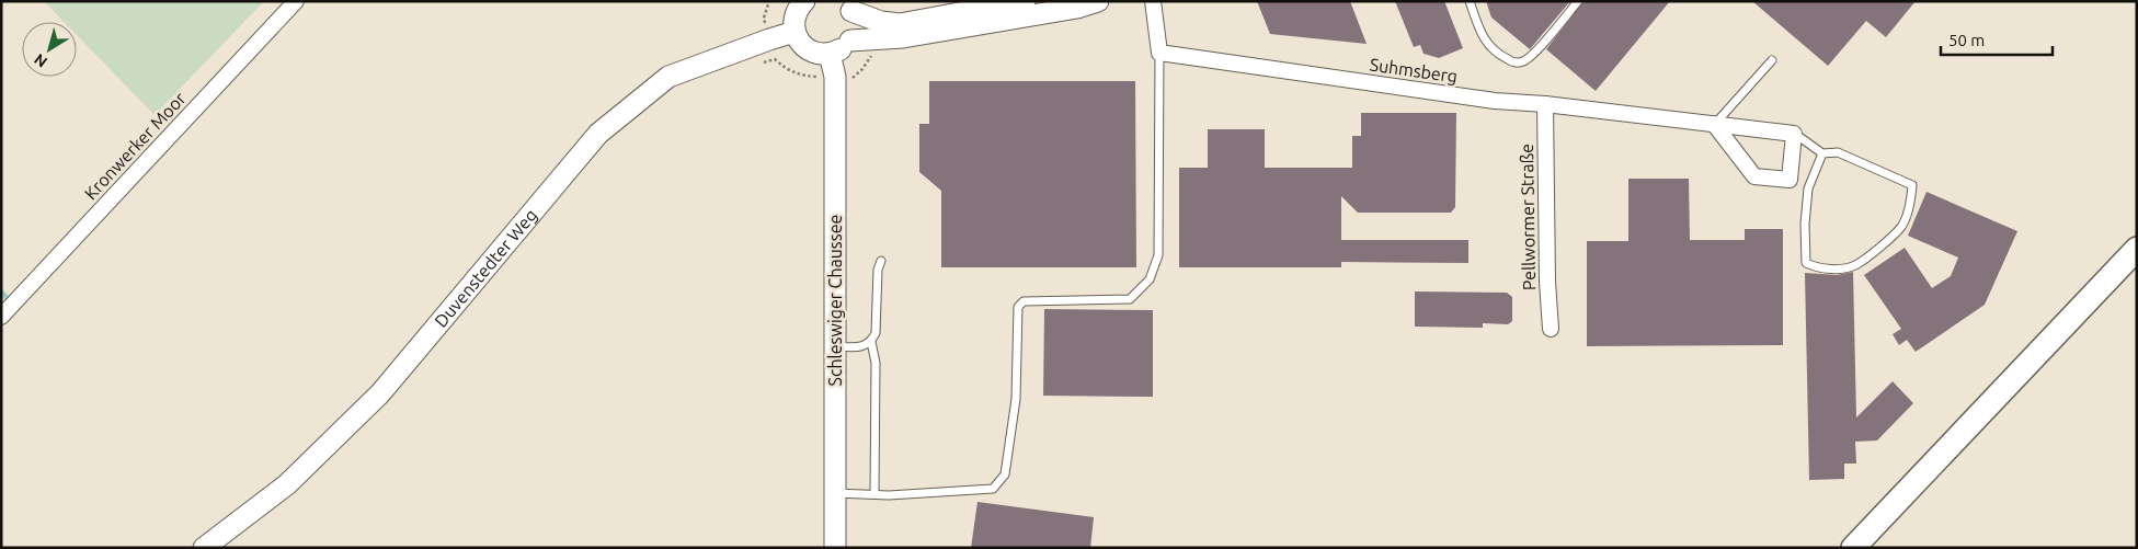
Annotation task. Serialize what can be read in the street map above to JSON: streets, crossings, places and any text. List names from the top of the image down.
{
  "streets": {
    "street": [
      "Suhmsberg",
      "Kronwerker Moor",
      "Pellwormer Straße",
      "Duvenstedter Weg",
      "Schleswiger Chaussee"
    ]
  },
  "crossings": [
    ["Suhmsberg", "Pellwormer Straße"]
  ],
  "scale_bar": "50 m",
  "north": "bottom left"
}
